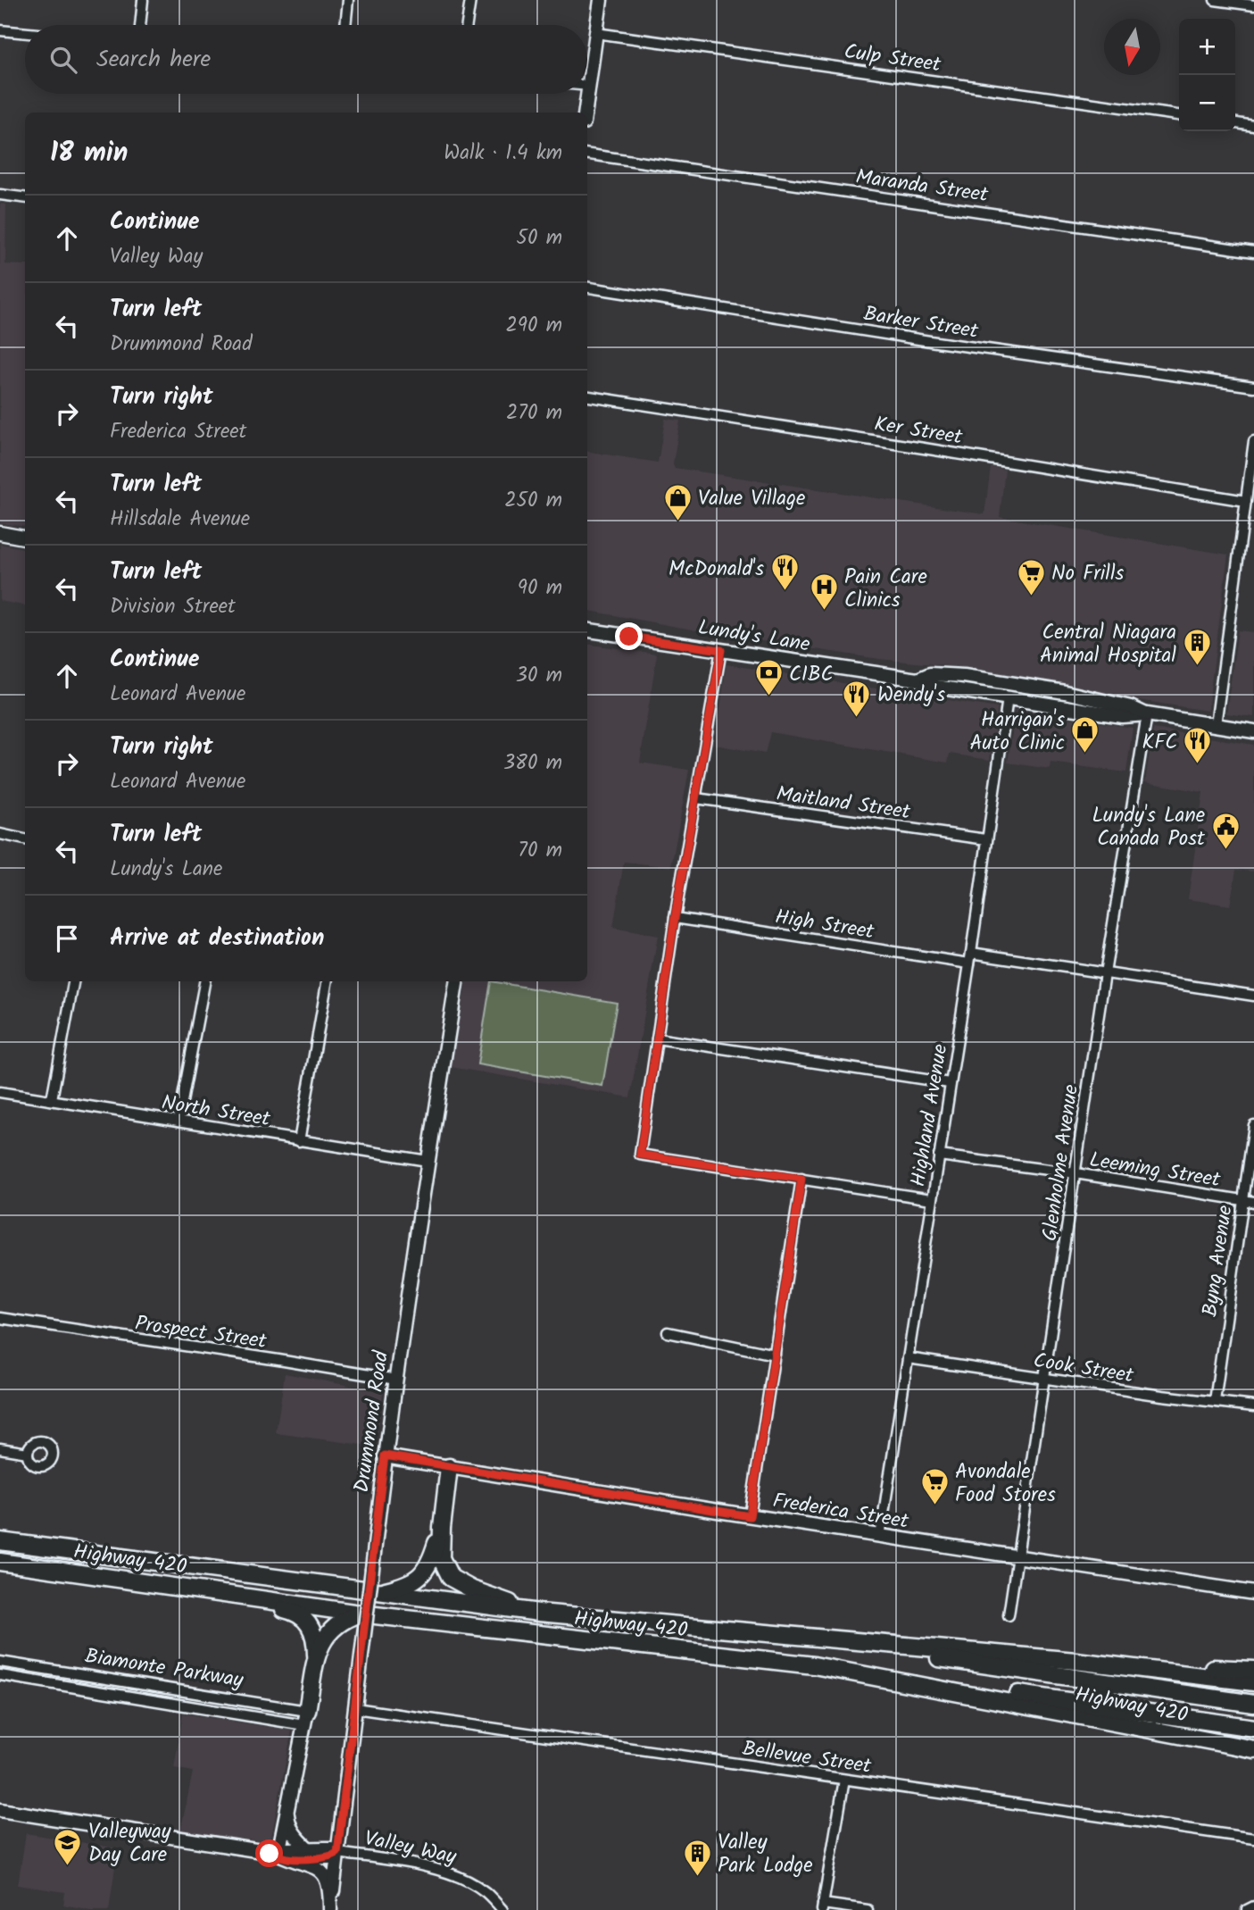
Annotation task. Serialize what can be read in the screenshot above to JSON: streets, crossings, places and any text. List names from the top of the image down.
{
  "streets": {
    "highway": ["Highway 420"],
    "main road": [
      "Lundy's Lane",
      "Drummond Road",
      "Frederica Street",
      "Valley Way"
    ],
    "street": [
      "Culp Street",
      "Maranda Street",
      "Barker Street",
      "Ker Street",
      "Maitland Street",
      "High Street",
      "North Street",
      "Highland Avenue",
      "Glenholme Avenue",
      "Leeming Street",
      "Byng Avenue",
      "Prospect Street",
      "Cook Street",
      "Biamonte Parkway",
      "Bellevue Street"
    ]
  },
  "crossings": [
    ["Lundy's Lane", "Highland Avenue"],
    ["Lundy's Lane", "Glenholme Avenue"],
    ["Maitland Street", "Highland Avenue"],
    ["High Street", "Highland Avenue"],
    ["North Street", "Drummond Road"],
    ["Highland Avenue", "Leeming Street"],
    ["Highland Avenue", "Cook Street"],
    ["Highland Avenue", "Frederica Street"],
    ["Glenholme Avenue", "Leeming Street"],
    ["Glenholme Avenue", "Cook Street"],
    ["Glenholme Avenue", "Frederica Street"],
    ["Leeming Street", "Byng Avenue"],
    ["Byng Avenue", "Cook Street"],
    ["Prospect Street", "Drummond Road"],
    ["Drummond Road", "Frederica Street"],
    ["Drummond Road", "Bellevue Street"],
    ["Drummond Road", "Valley Way"]
  ],
  "places": {
    "shop": ["Value Village", "Harrigan's Auto Clinic"],
    "restaurant": ["McDonald's", "Wendy's", "KFC"],
    "supermarket": ["No Frills", "Avondale Food Stores"],
    "hospital": ["Pain Care Clinics"],
    "building": ["Central Niagara Animal Hospital", "Valley Park Lodge"],
    "bank": ["CIBC"],
    "public building": ["Lundy's Lane Canada Post"],
    "school or university": ["Valleyway Day Care"]
  },
  "north": "bottom",
  "page": {
    "map_buttons": ["+", "−"],
    "search": "Search here",
    "heading": ["18 min", "Walk · 1.4 km"],
    "list": [
      ["Continue", "Valley Way", "50 m"],
      ["Turn left", "Drummond Road", "290 m"],
      ["Turn right", "Frederica Street", "270 m"],
      ["Turn left", "Hillsdale Avenue", "250 m"],
      ["Turn left", "Division Street", "90 m"],
      ["Continue", "Leonard Avenue", "30 m"],
      ["Turn right", "Leonard Avenue", "380 m"],
      ["Turn left", "Lundy's Lane", "70 m"],
      "Arrive at destination"
    ]
  }
}
